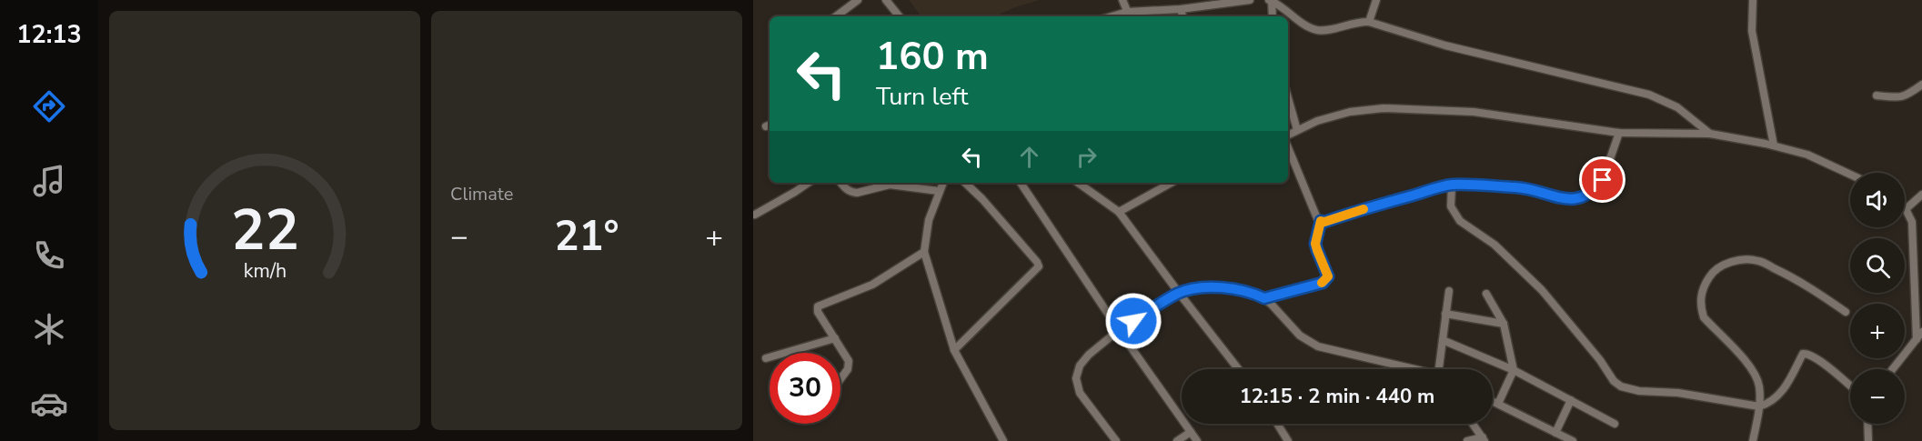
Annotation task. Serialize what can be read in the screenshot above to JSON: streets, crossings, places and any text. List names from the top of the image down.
{
  "page": {
    "tabs": "12:13",
    "tile": "Climate",
    "turn": ["160 m", "Turn left"],
    "map_buttons": ["+", "−"],
    "heat": ["−", "21°", "+"],
    "limit": "30",
    "trip": "12:15 · 2 min · 440 m",
    "gauge": ["22", "km/h"]
  }
}
